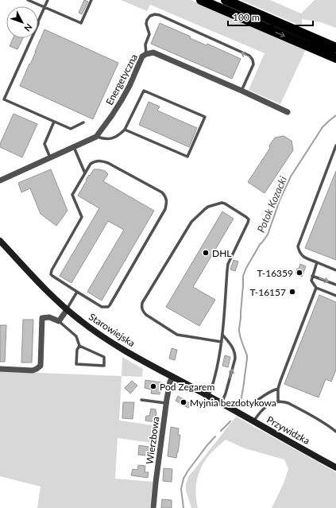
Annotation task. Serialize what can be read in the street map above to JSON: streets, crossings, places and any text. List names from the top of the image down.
{
  "streets": {
    "street": [
      "Energetyczna",
      "Starowiejska",
      "Przywidzka",
      "Wierzbowa"
    ]
  },
  "crossings": [
    ["Starowiejska", "Przywidzka"],
    ["Starowiejska", "Wierzbowa"]
  ],
  "water": ["Potok Kozacki"],
  "places": [
    "DHL",
    "T-16359",
    "T-16157",
    "Pod Zegarem",
    "Myjnia bezdotykowa"
  ],
  "scale_bar": "100 m",
  "north": "bottom right"
}
